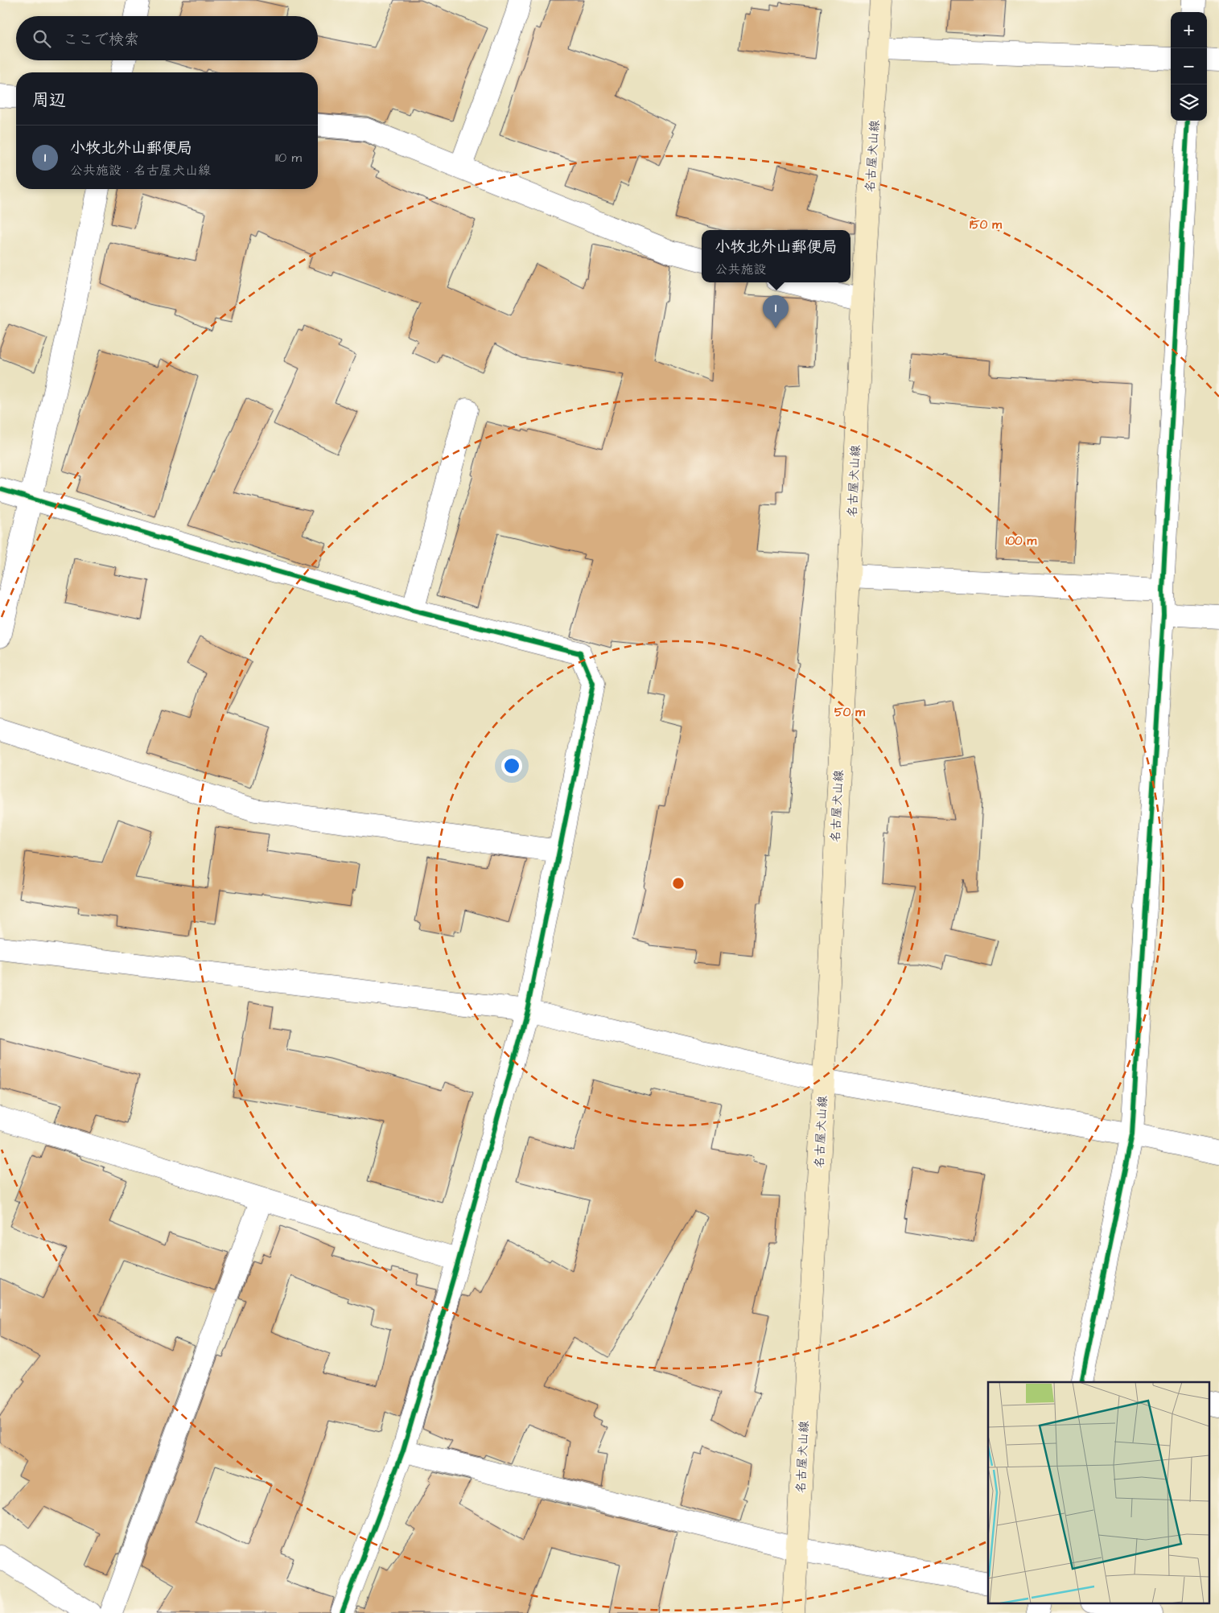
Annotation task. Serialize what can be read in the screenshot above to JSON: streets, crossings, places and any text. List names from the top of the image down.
{
  "streets": {
    "main road": ["名古屋犬山線"]
  },
  "page": {
    "map_buttons": ["+", "−"],
    "search": "ここで検索",
    "heading": "周辺",
    "list": [
      {
        "mark": "1",
        "name": "小牧北外山郵便局",
        "note": "公共施設 · 名古屋犬山線",
        "value": "110 m"
      }
    ],
    "popup": ["小牧北外山郵便局", "公共施設"],
    "pins": "1"
  },
  "rings": ["150 m", "100 m", "50 m"]
}
